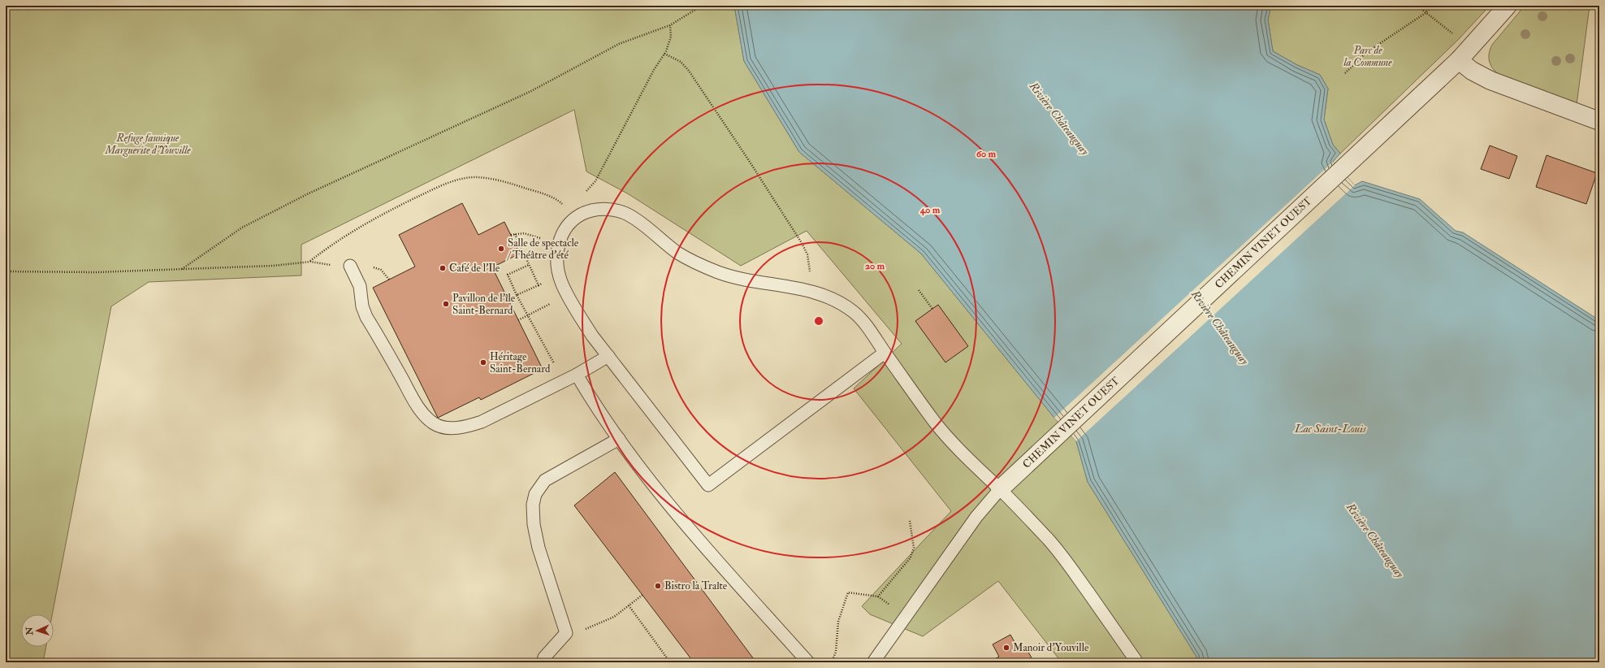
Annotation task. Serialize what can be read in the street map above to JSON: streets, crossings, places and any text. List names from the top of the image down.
{
  "streets": {
    "street": ["CHEMIN VINET OUEST"]
  },
  "water": ["Rivière Châteauguay", "Lac Saint-Louis"],
  "parks": ["Parc de la Commune", "Refuge faunique Marguerite d'Youville"],
  "places": [
    "Salle de spectacle / Théâtre d'été",
    "Café de l'Ile",
    "Pavillon de l’île Saint-Bernard",
    "Héritage Saint-Bernard",
    "Bistro la Traîte",
    "Manoir d'Youville"
  ],
  "north": "left",
  "rings": ["60 m", "40 m", "20 m"]
}
